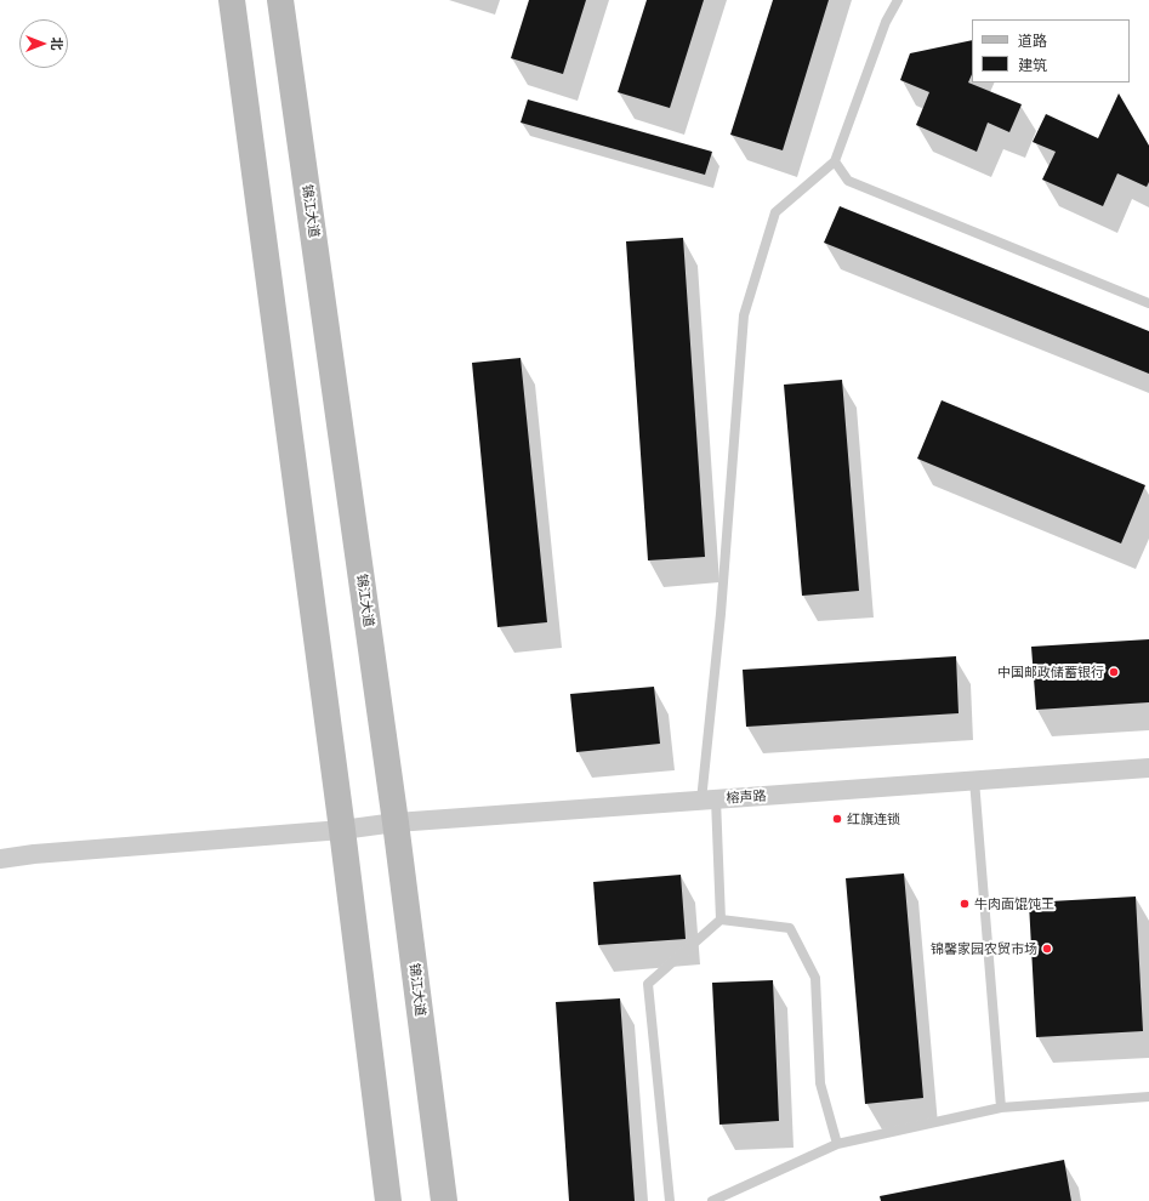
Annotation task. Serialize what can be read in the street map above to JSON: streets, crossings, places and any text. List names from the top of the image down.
{
  "streets": {
    "main road": ["锦江大道"],
    "street": ["榕声路"]
  },
  "crossings": [
    ["锦江大道", "榕声路"]
  ],
  "places": [
    "中国邮政储蓄银行",
    "红旗连锁",
    "牛肉面馄饨王",
    "锦馨家园农贸市场"
  ],
  "legend": ["道路", "建筑"],
  "north": "right"
}
